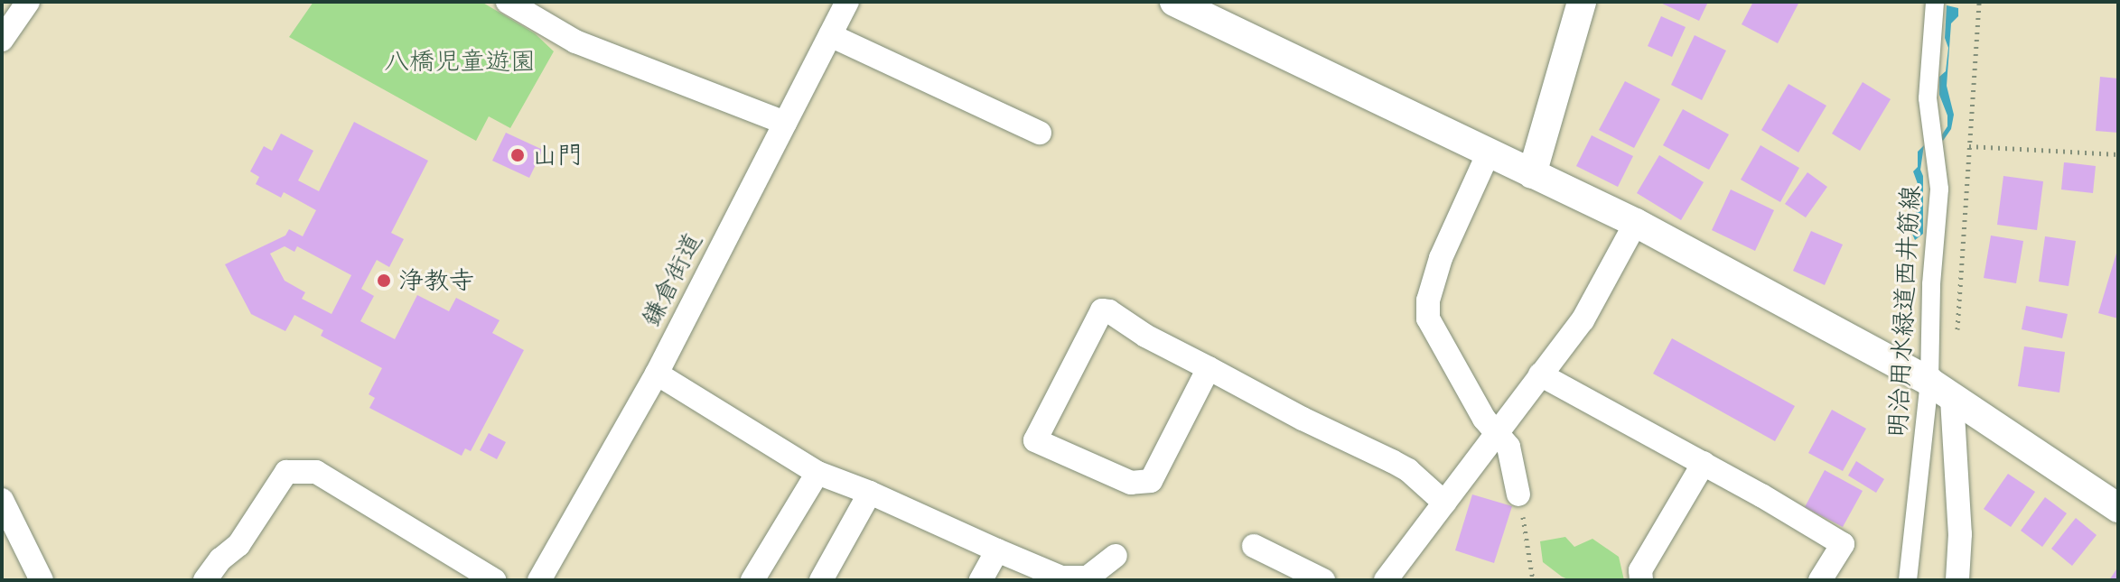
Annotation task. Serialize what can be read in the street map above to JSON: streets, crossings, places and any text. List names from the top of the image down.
{
  "streets": {
    "street": ["鎌倉街道", "明治用水緑道西井筋線"]
  },
  "parks": ["八橋児童遊園"],
  "places": ["山門", "浄教寺"]
}
